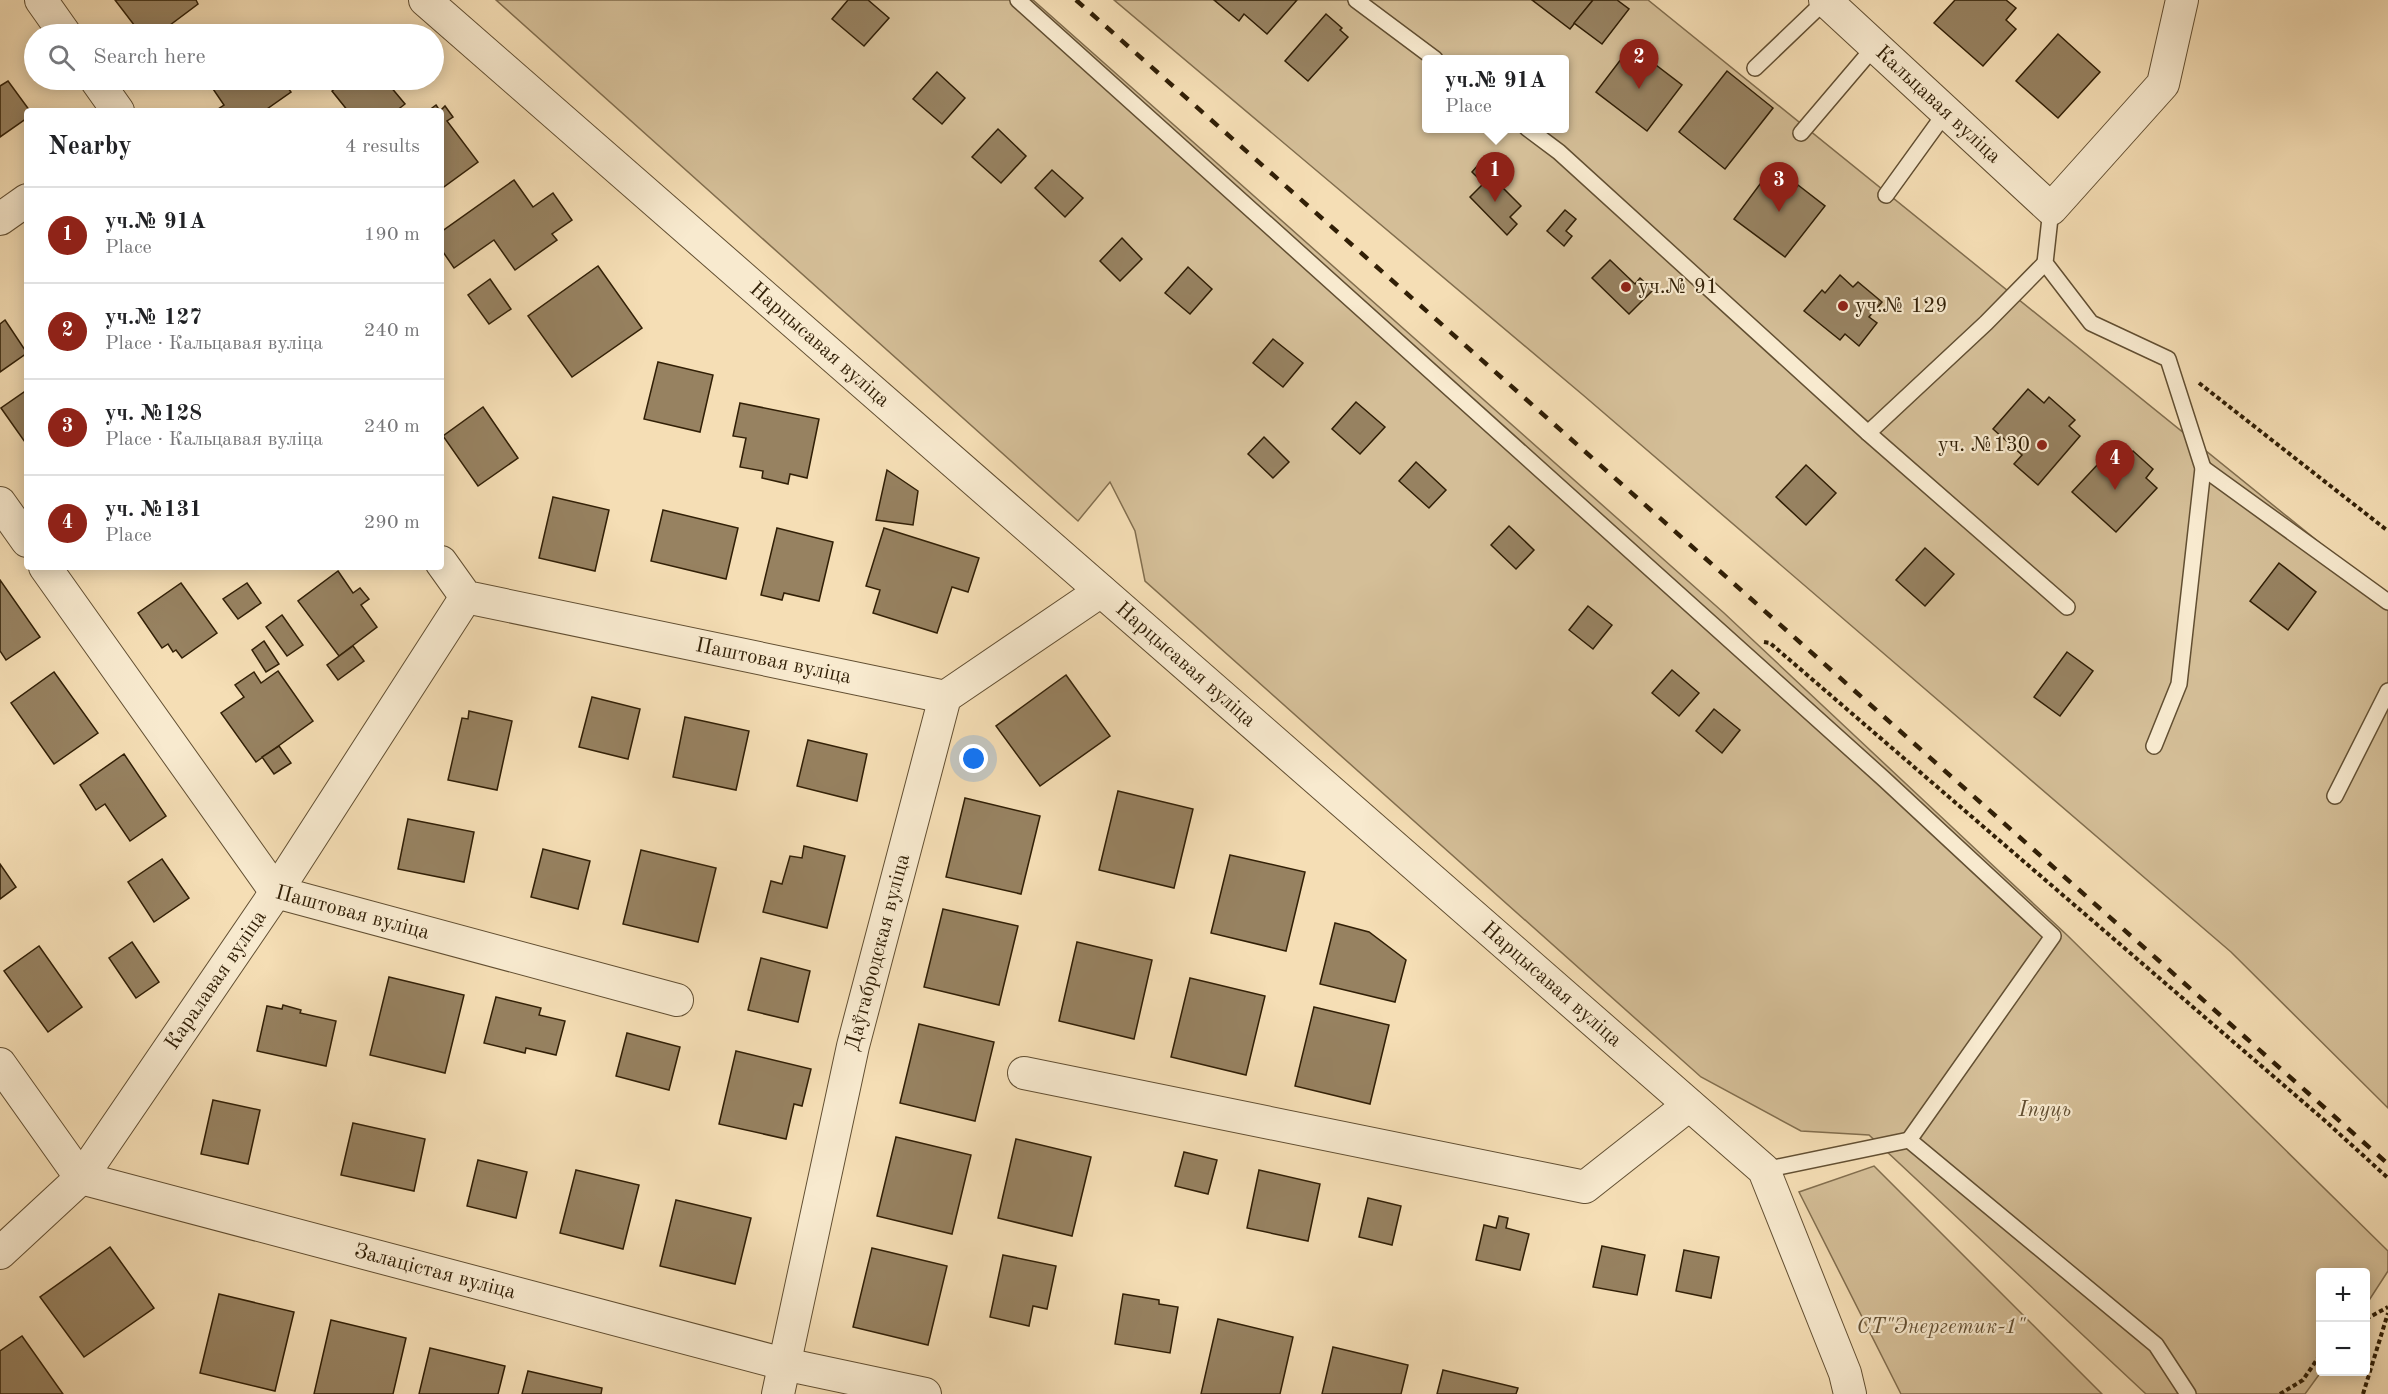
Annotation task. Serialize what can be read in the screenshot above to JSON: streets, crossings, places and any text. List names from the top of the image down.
{
  "streets": {
    "street": [
      "Кальцавая вуліца",
      "Нарцысавая вуліца",
      "Паштовая вуліца",
      "Даўгабродская вуліца",
      "Каралавая вуліца",
      "Залацістая вуліца"
    ]
  },
  "crossings": [
    ["Паштовая вуліца", "Даўгабродская вуліца"],
    ["Паштовая вуліца", "Каралавая вуліца"],
    ["Даўгабродская вуліца", "Залацістая вуліца"],
    ["Каралавая вуліца", "Залацістая вуліца"]
  ],
  "parks": ["Іпуць", "СТ\"Энергетик-1\""],
  "places": ["уч.№ 91", "уч.№ 129", "уч. №130"],
  "page": {
    "search": "Search here",
    "pins": [
      "2",
      "1",
      "3",
      "4"
    ],
    "popup": ["уч.№ 91А", "Place"],
    "heading": ["Nearby", "4 results"],
    "list": [
      {
        "mark": "1",
        "name": "уч.№ 91А",
        "note": "Place",
        "value": "190 m"
      },
      {
        "mark": "2",
        "name": "уч.№ 127",
        "note": "Place · Кальцавая вуліца",
        "value": "240 m"
      },
      {
        "mark": "3",
        "name": "уч. №128",
        "note": "Place · Кальцавая вуліца",
        "value": "240 m"
      },
      {
        "mark": "4",
        "name": "уч. №131",
        "note": "Place",
        "value": "290 m"
      }
    ],
    "map_buttons": ["+", "−"]
  }
}
